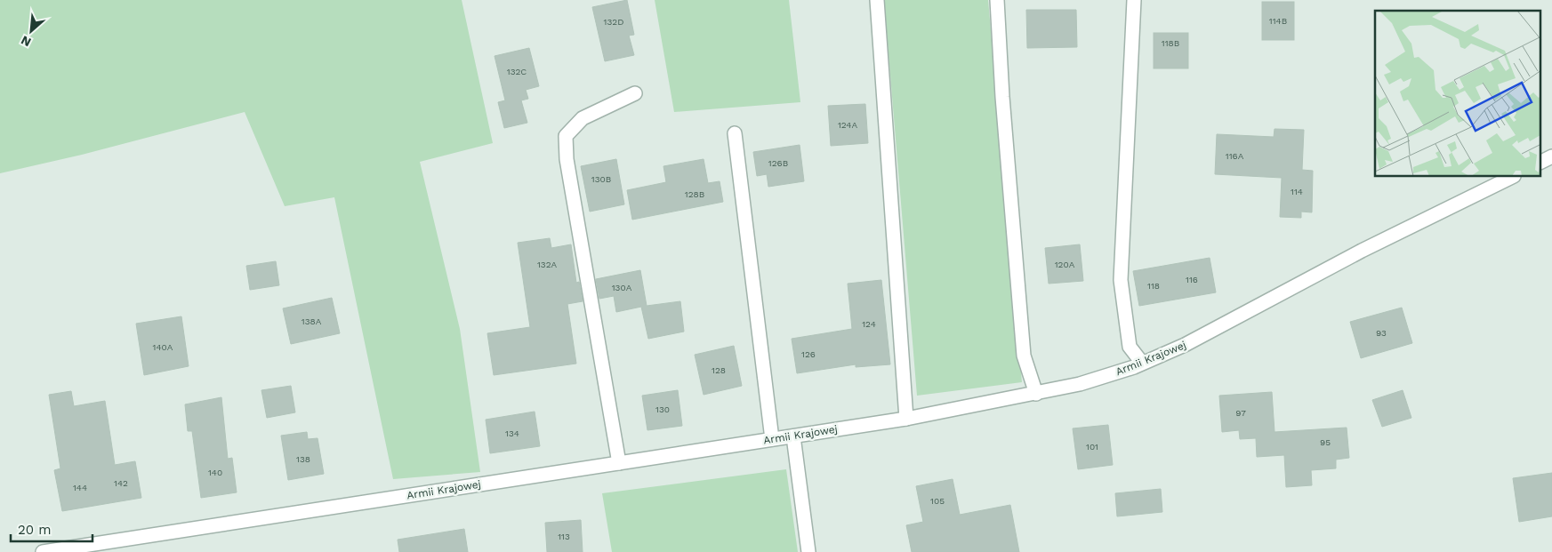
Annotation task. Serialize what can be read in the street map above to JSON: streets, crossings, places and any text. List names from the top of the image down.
{
  "streets": {
    "street": ["Armii Krajowej"]
  },
  "house_numbers": [
    "114B",
    "132D",
    "118B",
    "132C",
    "124A",
    "116A",
    "126B",
    "130B",
    "114",
    "128B",
    "132A",
    "120A",
    "116",
    "118",
    "130A",
    "138A",
    "124",
    "93",
    "140A",
    "126",
    "128",
    "130",
    "97",
    "134",
    "95",
    "101",
    "138",
    "140",
    "142",
    "144",
    "105",
    "113"
  ],
  "scale_bar": "20 m",
  "north": "bottom left"
}
